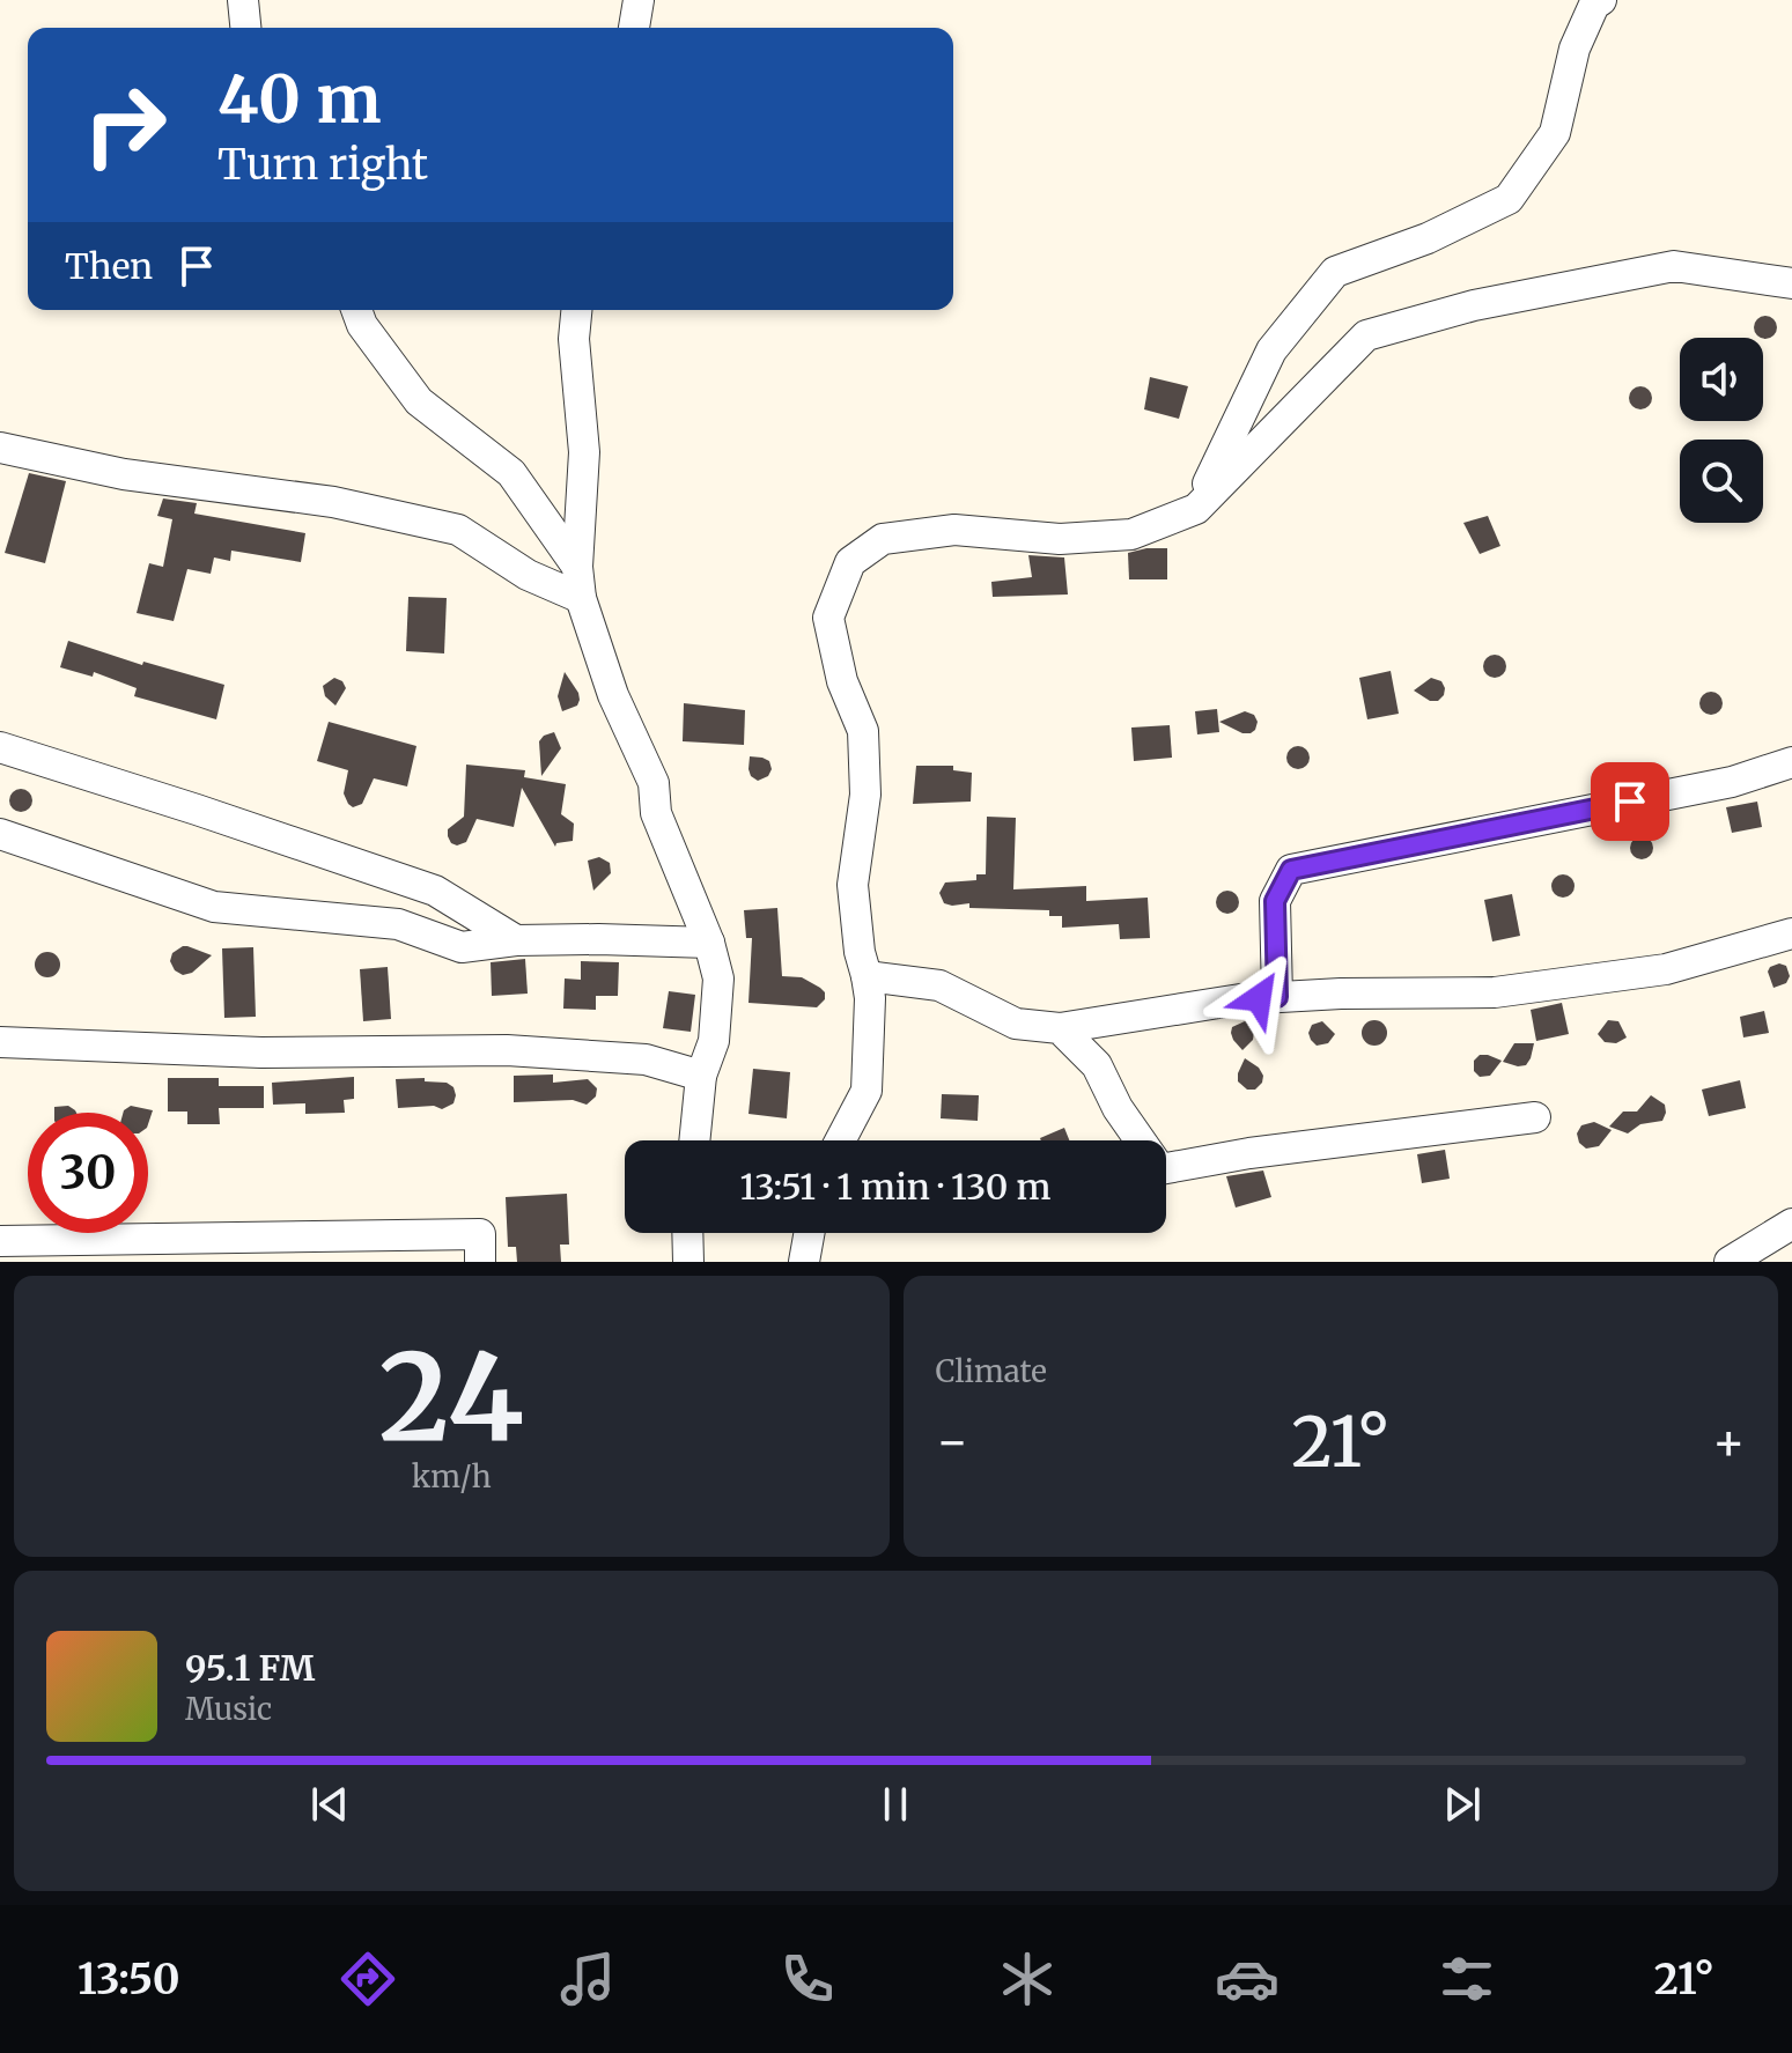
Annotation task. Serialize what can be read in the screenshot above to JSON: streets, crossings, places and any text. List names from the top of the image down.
{
  "page": {
    "turn": ["40 m", "Turn right"],
    "then": "Then",
    "limit": "30",
    "trip": "13:51 · 1 min · 130 m",
    "tile": [
      ["24", "km/h"],
      "Climate"
    ],
    "heat": ["−", "21°", "+"],
    "song": ["95.1 FM", "Music"],
    "tabs": ["13:50", "21°"]
  }
}
